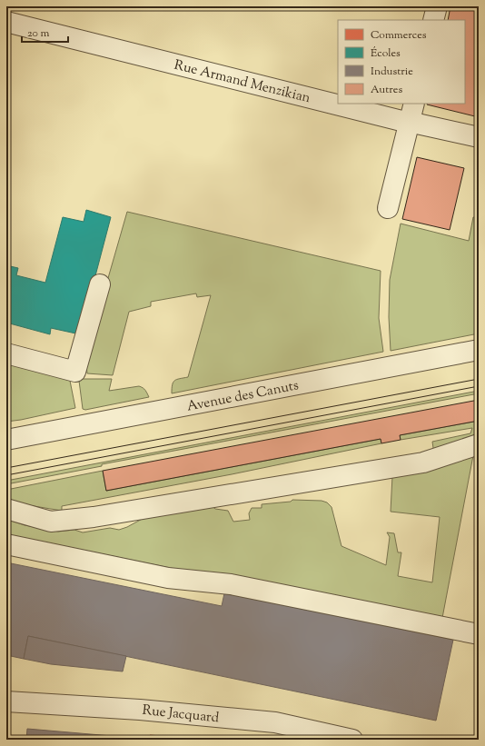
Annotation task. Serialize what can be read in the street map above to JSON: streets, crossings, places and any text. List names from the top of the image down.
{
  "streets": {
    "street": ["Rue Armand Menzikian", "Avenue des Canuts", "Rue Jacquard"]
  },
  "legend": [
    "Commerces",
    "Écoles",
    "Industrie",
    "Autres"
  ],
  "scale_bar": "20 m"
}
